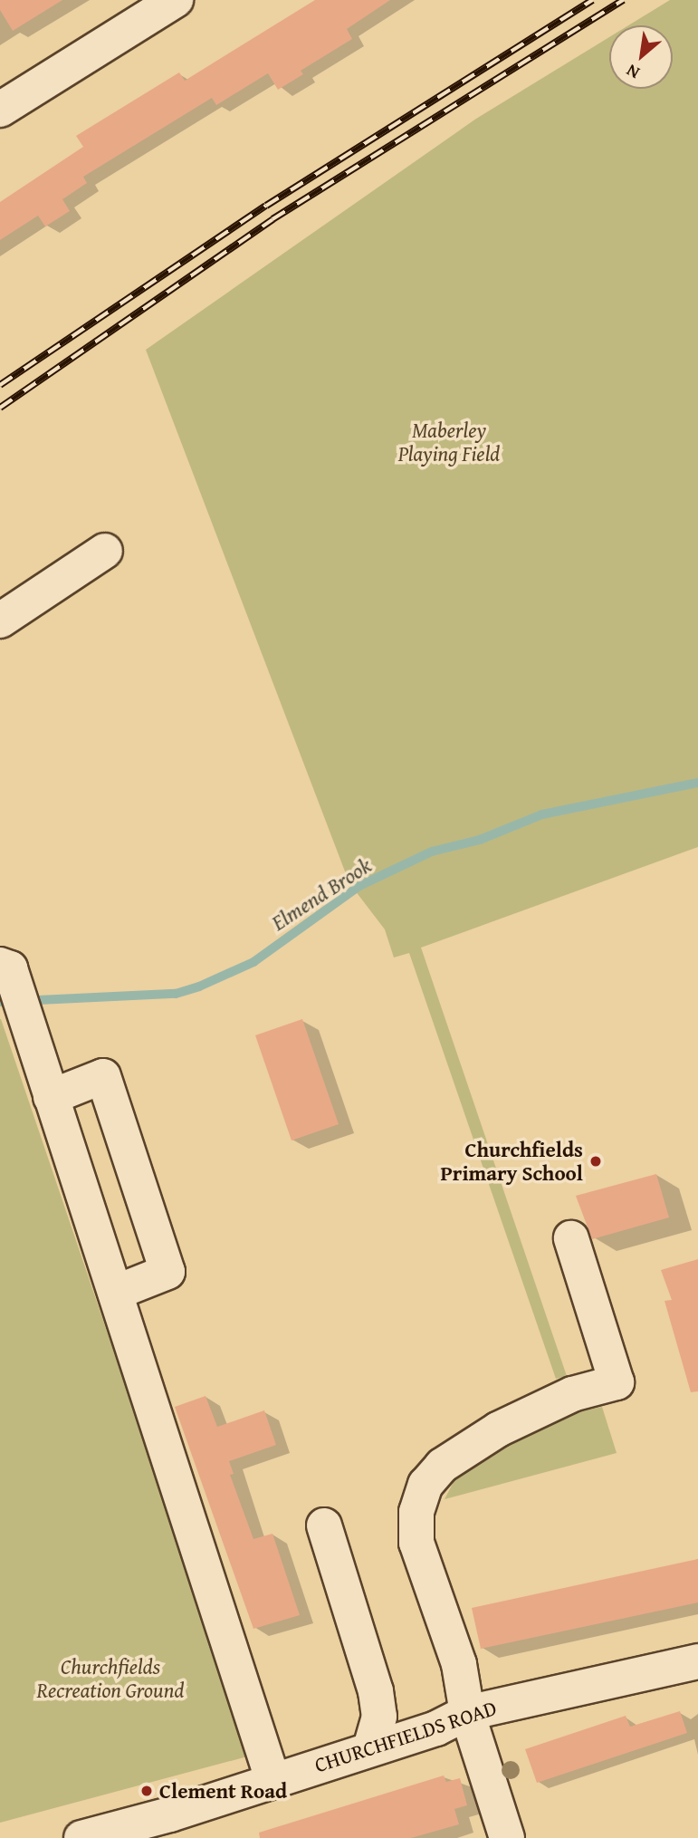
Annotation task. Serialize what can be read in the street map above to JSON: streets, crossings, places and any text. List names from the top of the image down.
{
  "streets": {
    "street": ["CHURCHFIELDS ROAD"]
  },
  "water": ["Elmend Brook"],
  "parks": ["Maberley Playing Field", "Churchfields Recreation Ground"],
  "places": ["Churchfields Primary School", "Clement Road"],
  "north": "bottom left"
}
